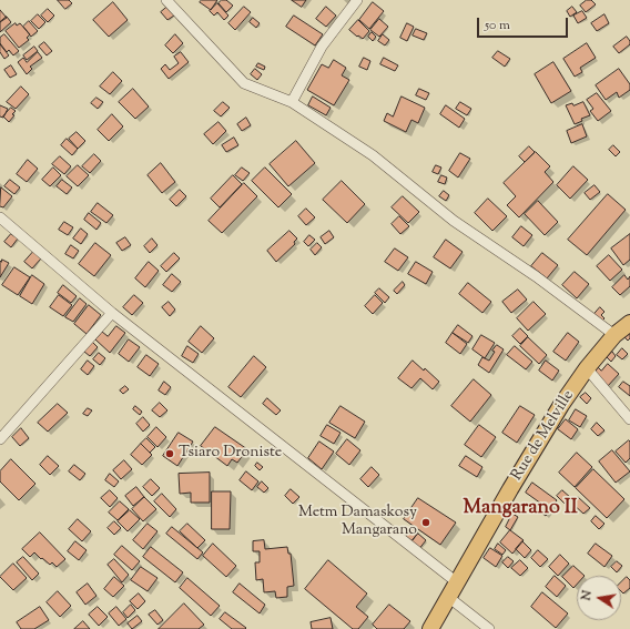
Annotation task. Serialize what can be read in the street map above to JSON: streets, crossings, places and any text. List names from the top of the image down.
{
  "streets": {
    "main road": ["Rue de Melville"]
  },
  "districts": ["Mangarano II"],
  "places": ["Tsiaro Droniste", "Metm Damaskosy Mangarano"],
  "scale_bar": "50 m",
  "north": "left"
}
